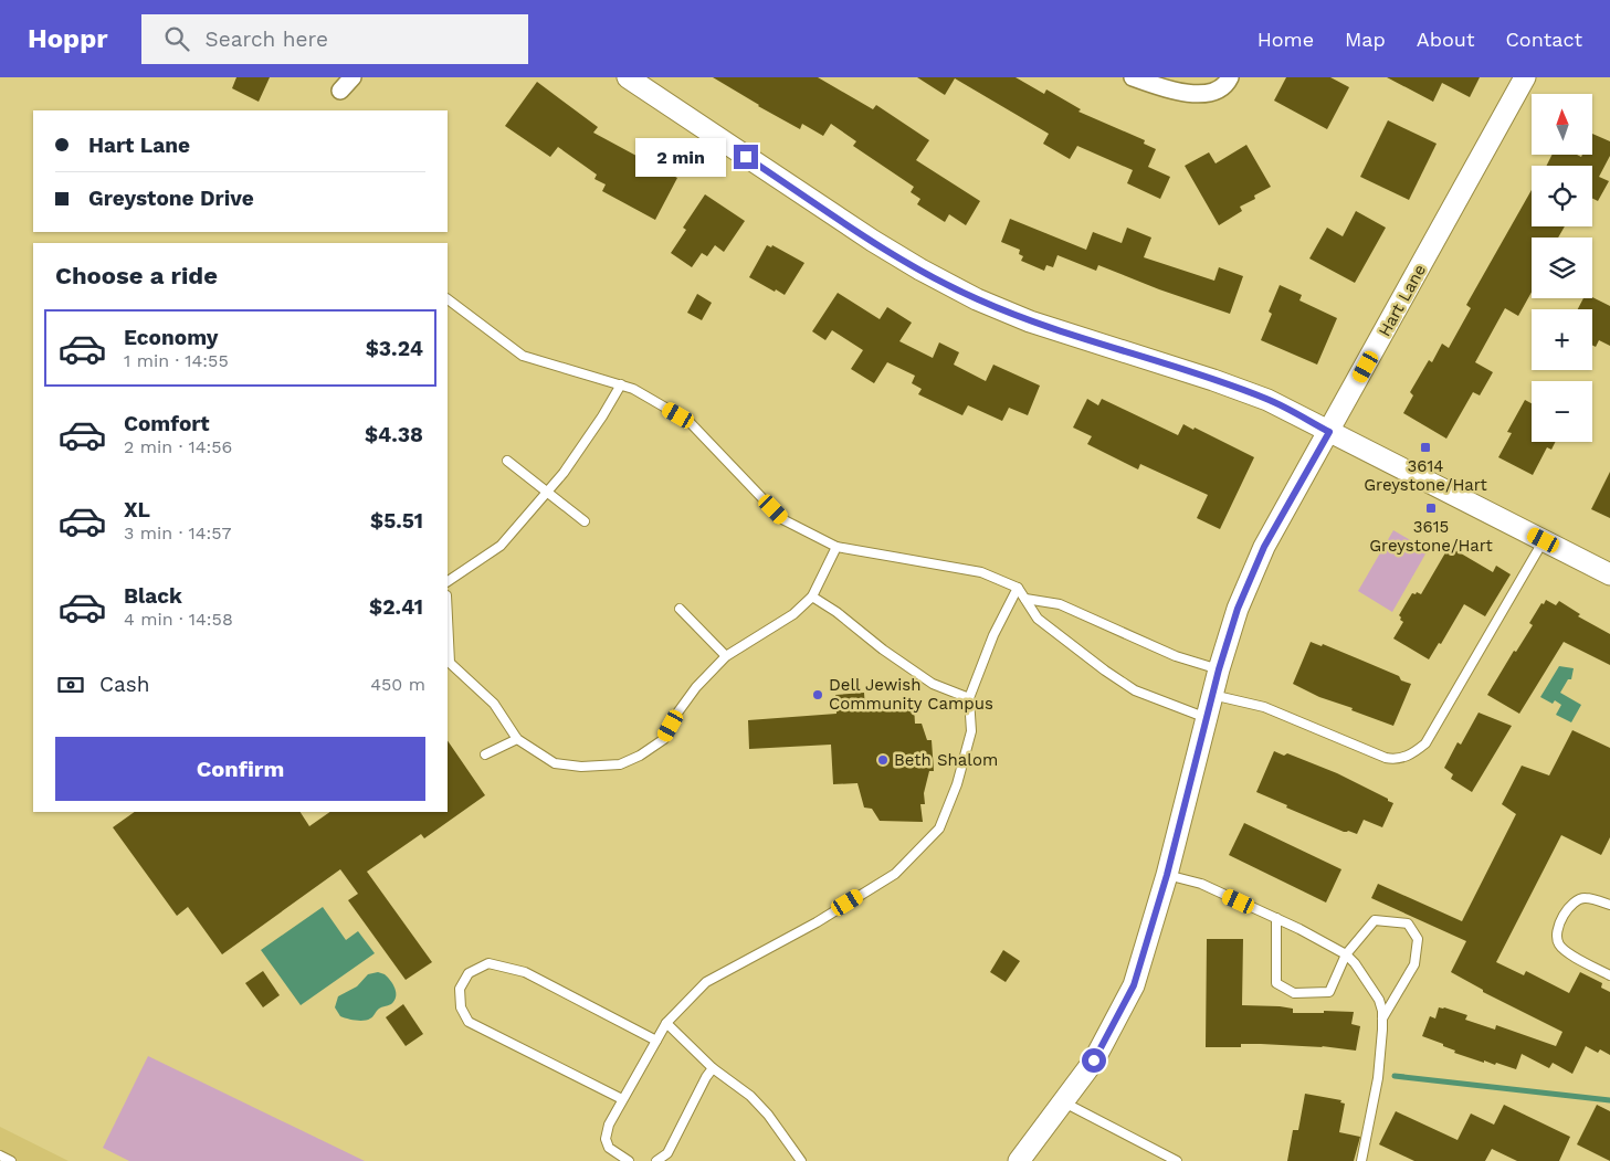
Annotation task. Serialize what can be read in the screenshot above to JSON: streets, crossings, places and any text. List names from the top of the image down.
{
  "streets": {
    "street": ["Hart Lane"]
  },
  "places": {
    "transit": ["3614 Greystone/Hart", "3615 Greystone/Hart"],
    "other": ["Dell Jewish Community Campus", "Beth Shalom"]
  },
  "north": "top",
  "page": {
    "header": "Hoppr",
    "search": "Search here",
    "nav": [
      "Home",
      "Map",
      "About",
      "Contact"
    ],
    "map_buttons": ["+", "−"],
    "banner": ["Hart Lane", "Greystone Drive"],
    "bubble": "2 min",
    "heading": "Choose a ride",
    "list": [
      {
        "name": "Economy",
        "note": "1 min · 14:55",
        "value": "$3.24"
      },
      {
        "name": "Comfort",
        "note": "2 min · 14:56",
        "value": "$4.38"
      },
      {
        "name": "XL",
        "note": "3 min · 14:57",
        "value": "$5.51"
      },
      {
        "name": "Black",
        "note": "4 min · 14:58",
        "value": "$2.41"
      }
    ],
    "pay": ["Cash", "450 m"],
    "buttons": "Confirm"
  }
}
